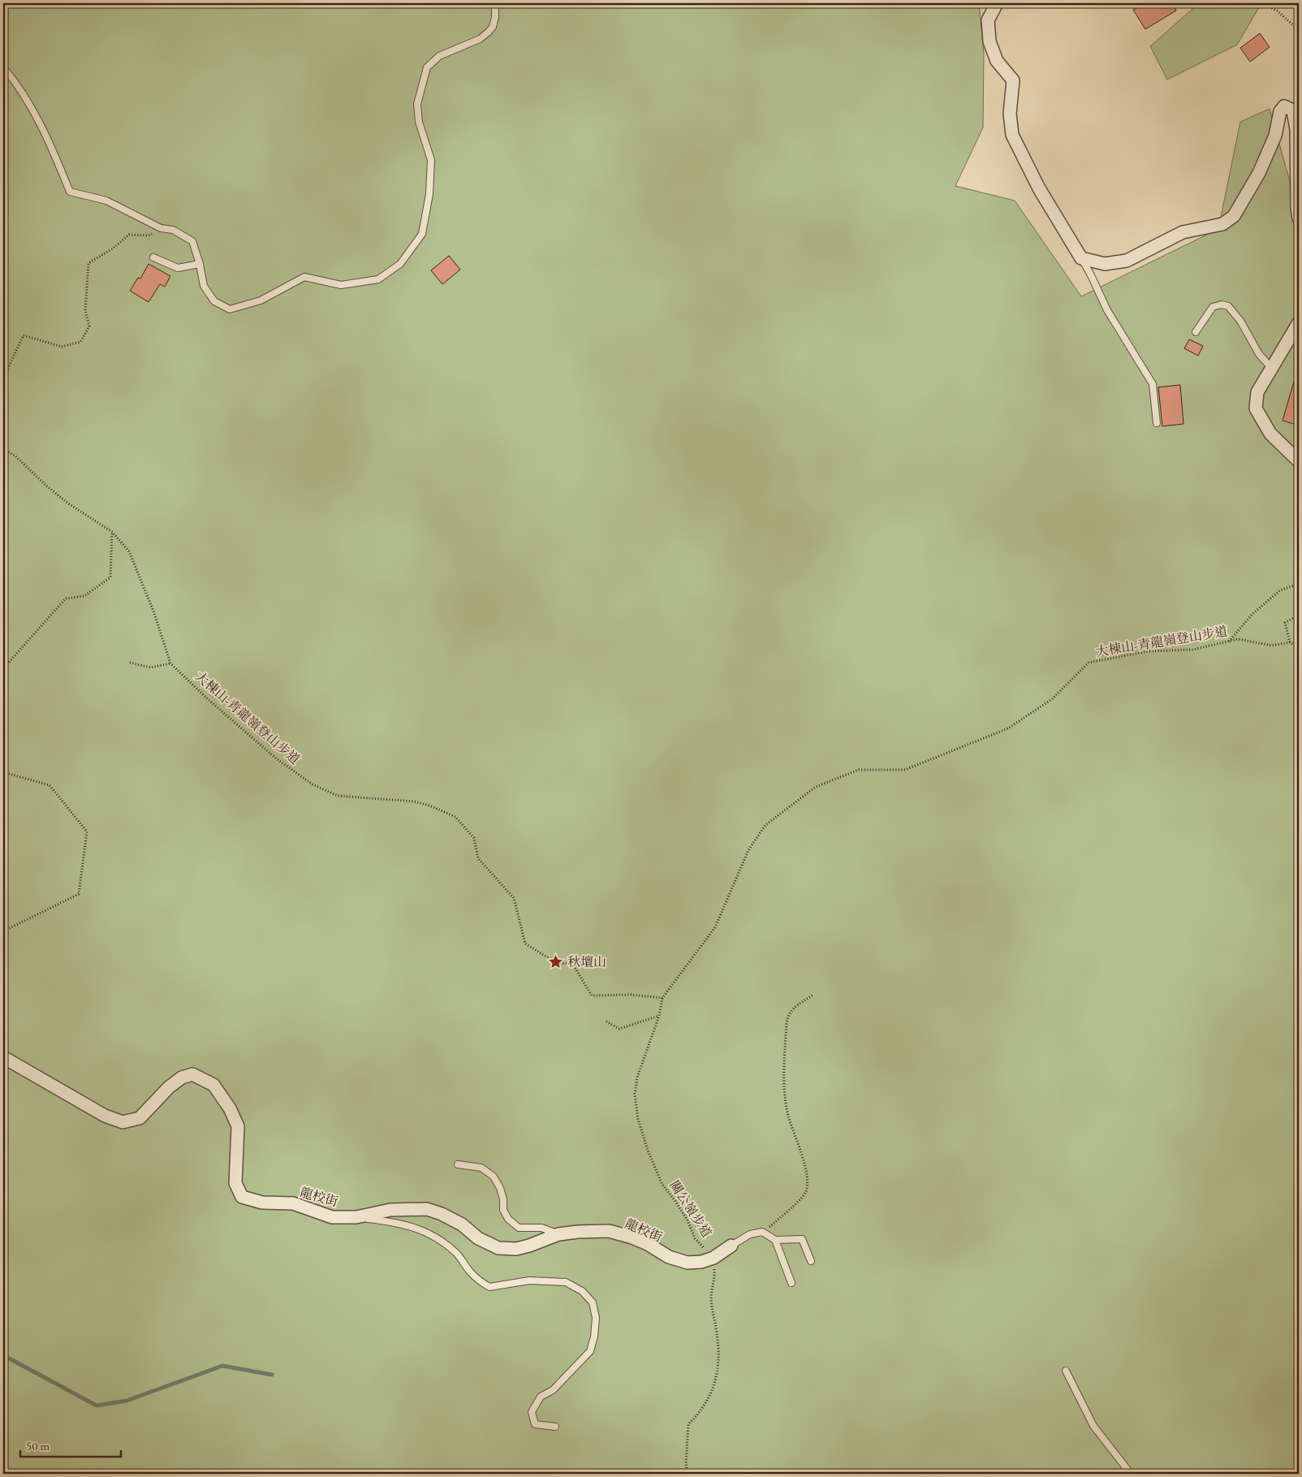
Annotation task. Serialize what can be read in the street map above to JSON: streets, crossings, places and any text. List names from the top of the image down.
{
  "streets": {
    "street": ["龍校街"],
    "path": ["大棟山-青龍嶺登山步道", "關公嶺步道"]
  },
  "crossings": [
    ["大棟山-青龍嶺登山步道", "關公嶺步道"],
    ["龍校街", "關公嶺步道"]
  ],
  "places": {
    "place": ["秋壇山"]
  },
  "scale_bar": "50 m"
}
